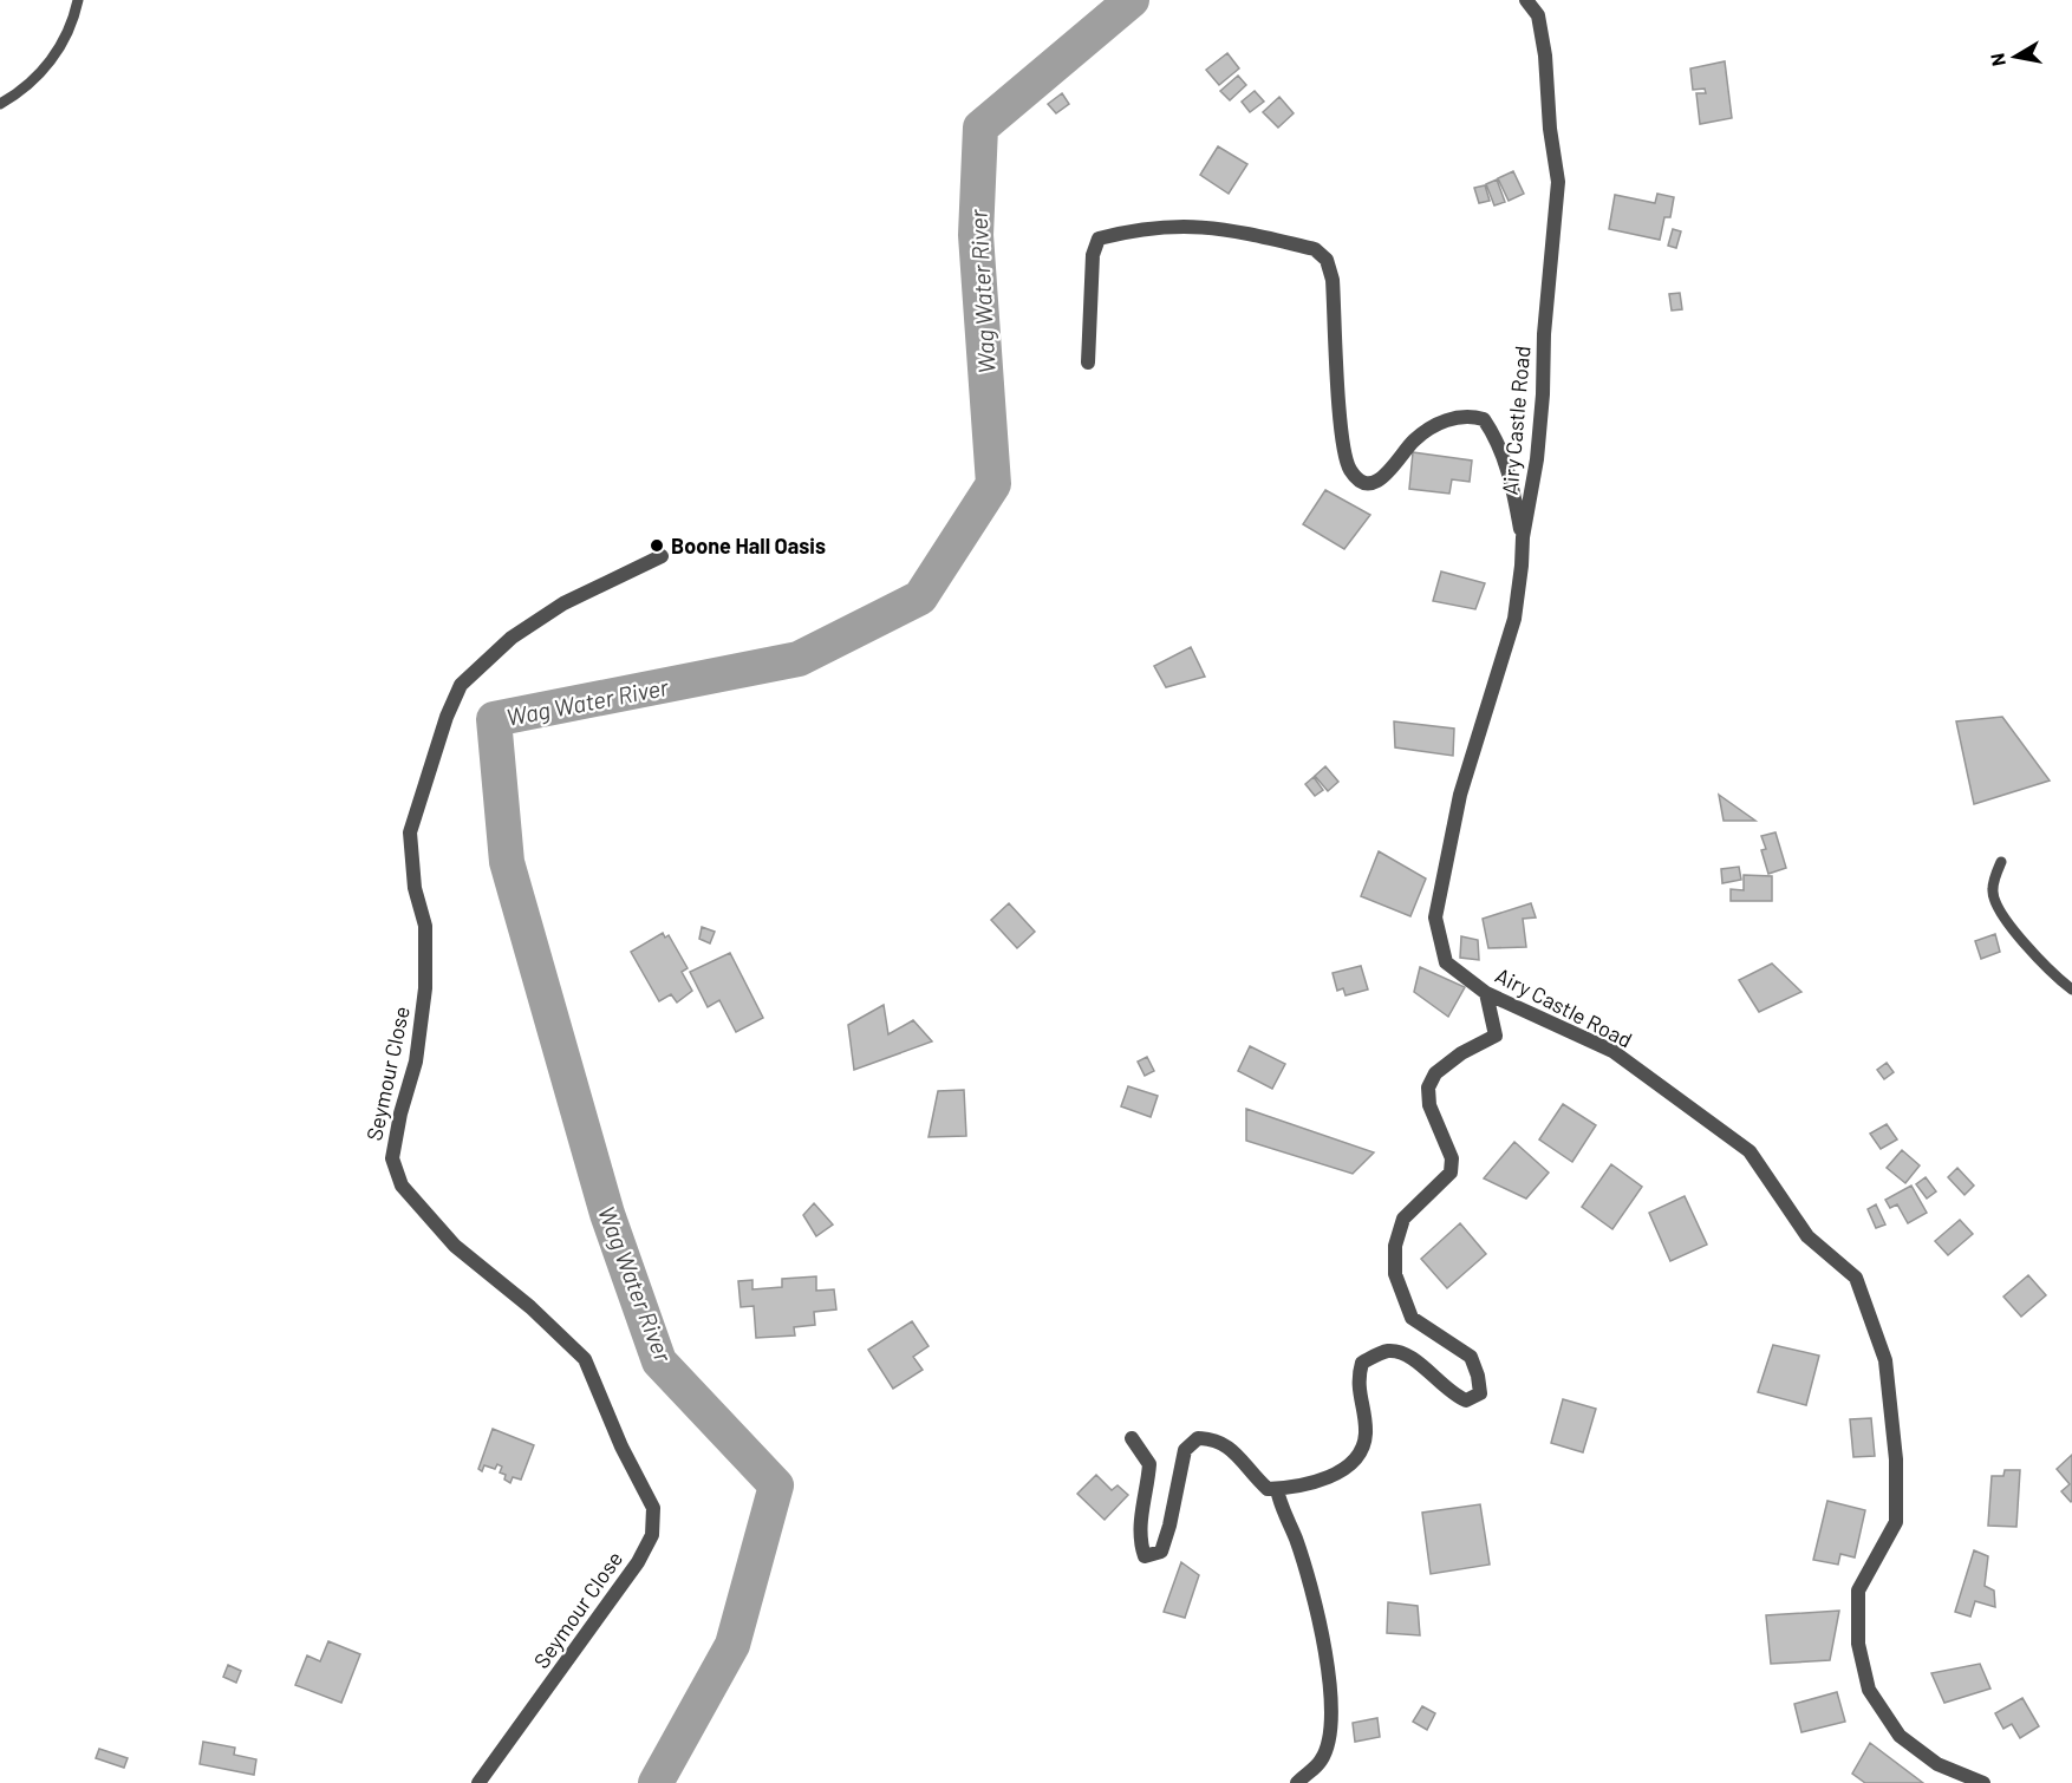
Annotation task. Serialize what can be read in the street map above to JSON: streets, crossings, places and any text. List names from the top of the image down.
{
  "streets": {
    "street": ["Airy Castle Road", "Seymour Close"]
  },
  "water": ["Wag Water River"],
  "places": ["Boone Hall Oasis"],
  "north": "left"
}
